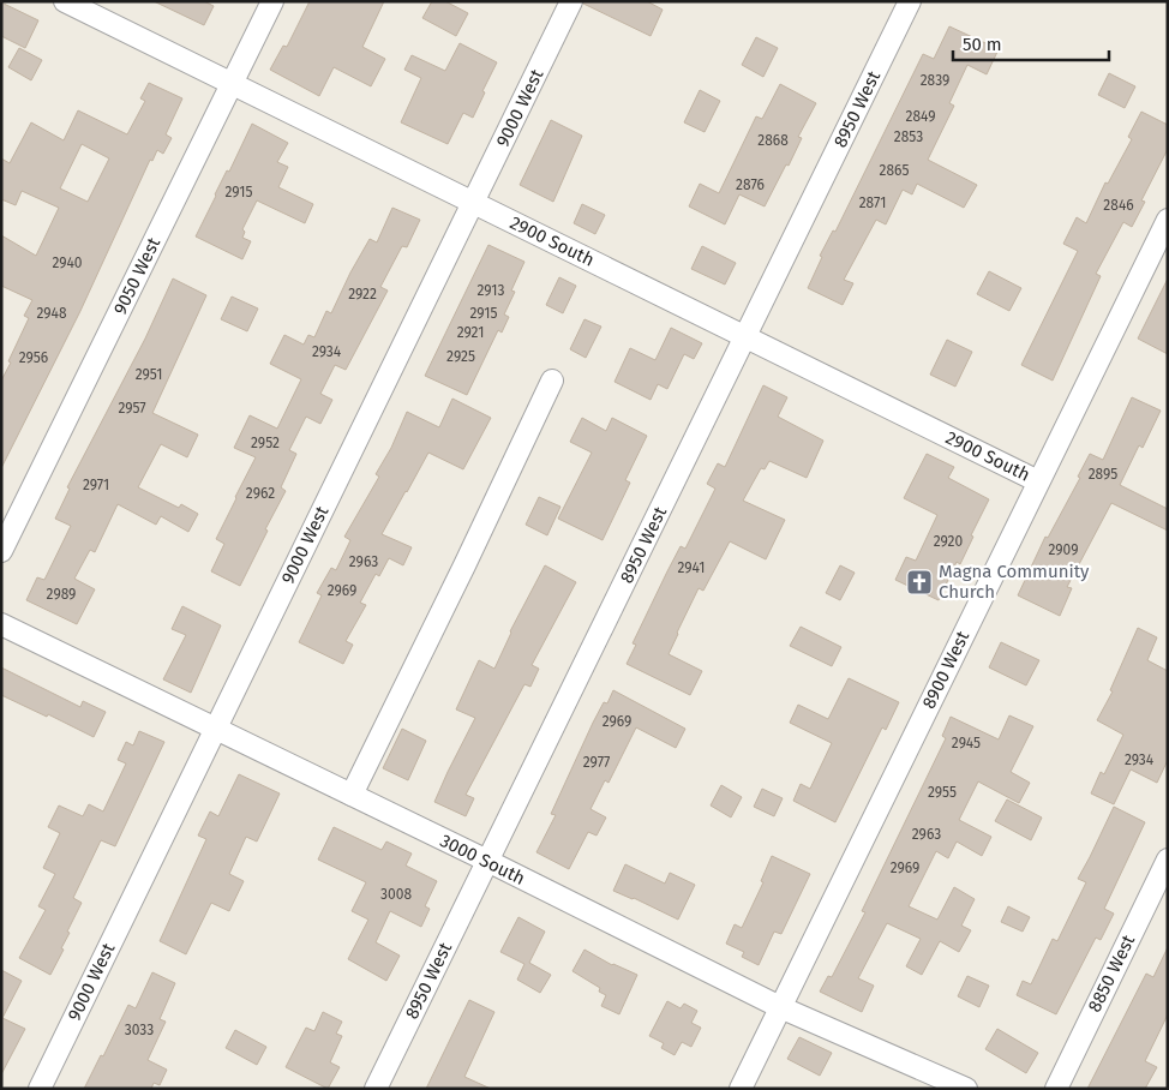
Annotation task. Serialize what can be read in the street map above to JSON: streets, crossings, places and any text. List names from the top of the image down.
{
  "streets": {
    "street": [
      "9000 West",
      "8950 West",
      "2900 South",
      "9050 West",
      "8900 West",
      "3000 South",
      "8850 West"
    ]
  },
  "crossings": [
    ["9000 West", "2900 South"],
    ["9000 West", "3000 South"],
    ["8950 West", "2900 South"],
    ["8950 West", "3000 South"],
    ["2900 South", "9050 West"],
    ["2900 South", "8900 West"],
    ["8900 West", "3000 South"]
  ],
  "places": {
    "church": ["Magna Community Church"]
  },
  "house_numbers": [
    "2839",
    "2849",
    "2853",
    "2868",
    "2865",
    "2876",
    "2915",
    "2871",
    "2846",
    "2940",
    "2913",
    "2922",
    "2948",
    "2915",
    "2921",
    "2934",
    "2925",
    "2956",
    "2951",
    "2957",
    "2952",
    "2895",
    "2971",
    "2962",
    "2920",
    "2909",
    "2963",
    "2941",
    "2969",
    "2989",
    "2969",
    "2945",
    "2934",
    "2977",
    "2955",
    "2963",
    "2969",
    "3008",
    "3033"
  ],
  "scale_bar": "50 m"
}
